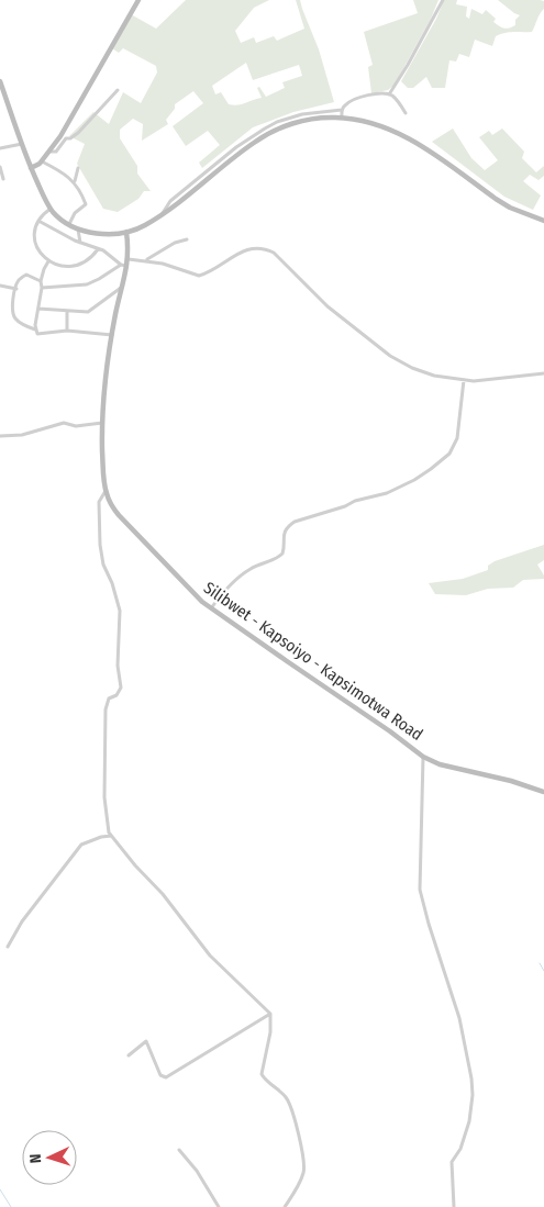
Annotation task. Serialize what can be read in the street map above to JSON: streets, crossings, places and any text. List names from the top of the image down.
{
  "streets": {
    "street": ["Silibwet - Kapsoiyo - Kapsimotwa Road"]
  },
  "north": "left"
}
